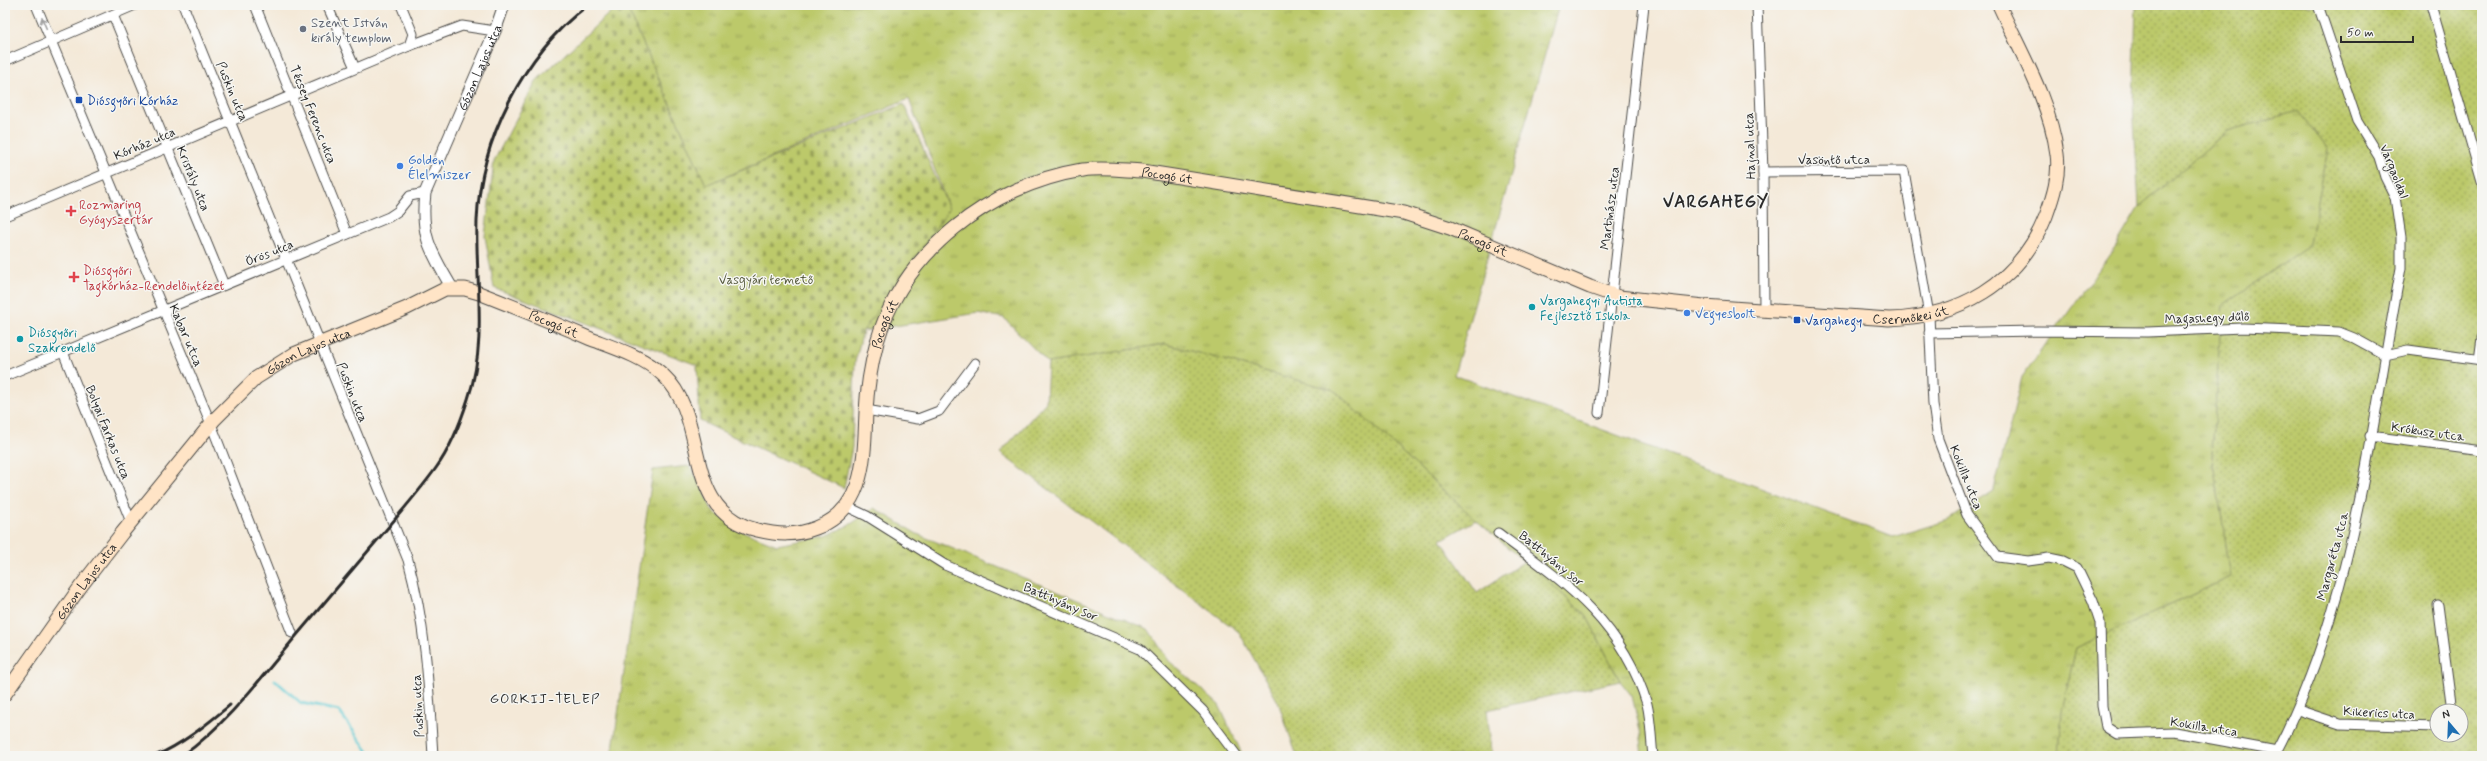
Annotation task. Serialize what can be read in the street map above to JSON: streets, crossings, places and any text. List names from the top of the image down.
{
  "streets": {
    "main road": ["Gózon Lajos utca", "Pocogó út", "Csermőkei út"],
    "street": [
      "Puskin utca",
      "Técsey Ferenc utca",
      "Kórház utca",
      "Hajnal utca",
      "Vasöntő utca",
      "Vargaoldal",
      "Kristály utca",
      "Martinász utca",
      "Örös utca",
      "Magashegy dűlő",
      "Kabar utca",
      "Krókusz utca",
      "Bolyai Farkas utca",
      "Kokilla utca",
      "Margaréta utca",
      "Batthyány sor",
      "Kikerics utca"
    ]
  },
  "crossings": [
    ["Gózon Lajos utca", "Puskin utca"],
    ["Gózon Lajos utca", "Kórház utca"],
    ["Gózon Lajos utca", "Pocogó út"],
    ["Gózon Lajos utca", "Örös utca"],
    ["Gózon Lajos utca", "Kabar utca"],
    ["Gózon Lajos utca", "Bolyai Farkas utca"],
    ["Puskin utca", "Kórház utca"],
    ["Puskin utca", "Örös utca"],
    ["Técsey Ferenc utca", "Kórház utca"],
    ["Técsey Ferenc utca", "Örös utca"],
    ["Kórház utca", "Kristály utca"],
    ["Kórház utca", "Kabar utca"],
    ["Hajnal utca", "Vasöntő utca"],
    ["Hajnal utca", "Csermőkei út"],
    ["Vasöntő utca", "Kokilla utca"],
    ["Vargaoldal", "Magashegy dűlő"],
    ["Vargaoldal", "Margaréta utca"],
    ["Pocogó út", "Csermőkei út"],
    ["Pocogó út", "Batthyány sor"],
    ["Kristály utca", "Örös utca"],
    ["Martinász utca", "Csermőkei út"],
    ["Örös utca", "Kabar utca"],
    ["Örös utca", "Bolyai Farkas utca"],
    ["Csermőkei út", "Kokilla utca"],
    ["Magashegy dűlő", "Kokilla utca"],
    ["Magashegy dűlő", "Margaréta utca"],
    ["Krókusz utca", "Margaréta utca"],
    ["Kokilla utca", "Margaréta utca"],
    ["Margaréta utca", "Kikerics utca"]
  ],
  "districts": ["VARGAHEGY", "GORKIJ-TELEP"],
  "parks": ["Vasgyári temető"],
  "places": {
    "other": [
      "Szent István király templom",
      "Golden Élelmiszer",
      "Vargahegyi Autista Fejlesztő Iskola",
      "Vegyesbolt",
      "Diósgyőri Szakrendelő"
    ],
    "transit": ["Diósgyőri Kórház", "Vargahegy"],
    "health": ["Rozmaring Gyógyszertár", "Diósgyőri Tagkórház-Rendelőintézet"]
  },
  "scale_bar": "50 m",
  "north": "top"
}
